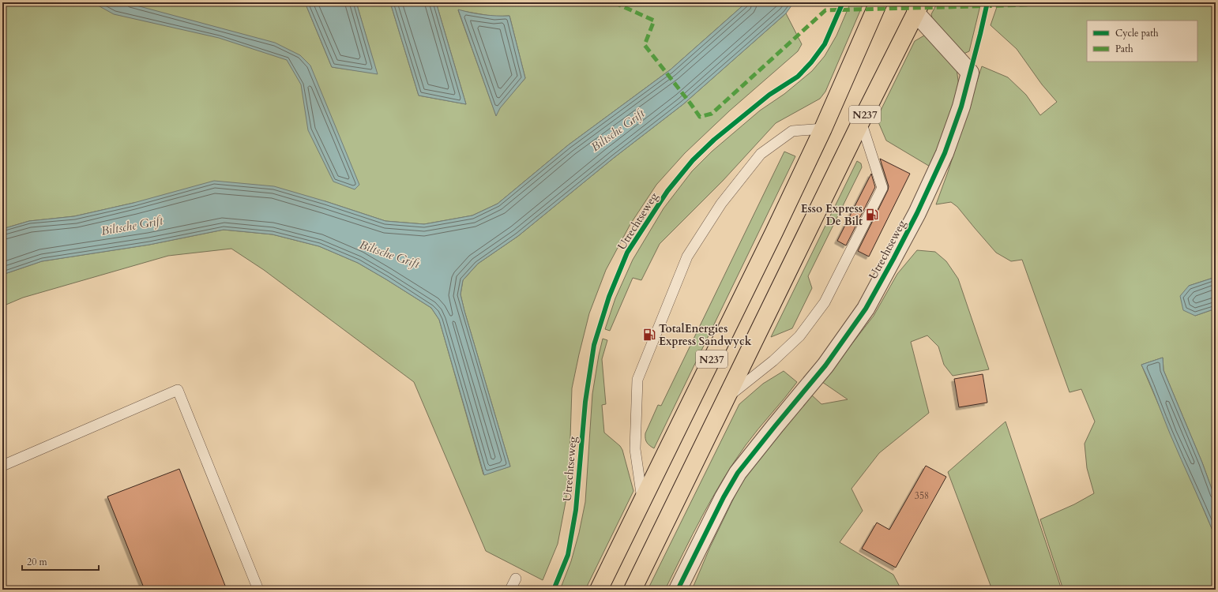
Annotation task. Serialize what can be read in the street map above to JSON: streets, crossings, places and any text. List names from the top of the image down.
{
  "streets": {
    "main road": ["N237", "Utrechtseweg"]
  },
  "water": ["Biltsche Grift"],
  "places": {
    "fuel station": ["Esso Express De Bilt", "TotalEnergies Express Sandwyck"]
  },
  "house_numbers": ["358"],
  "legend": ["Cycle path", "Path"],
  "scale_bar": "20 m"
}
